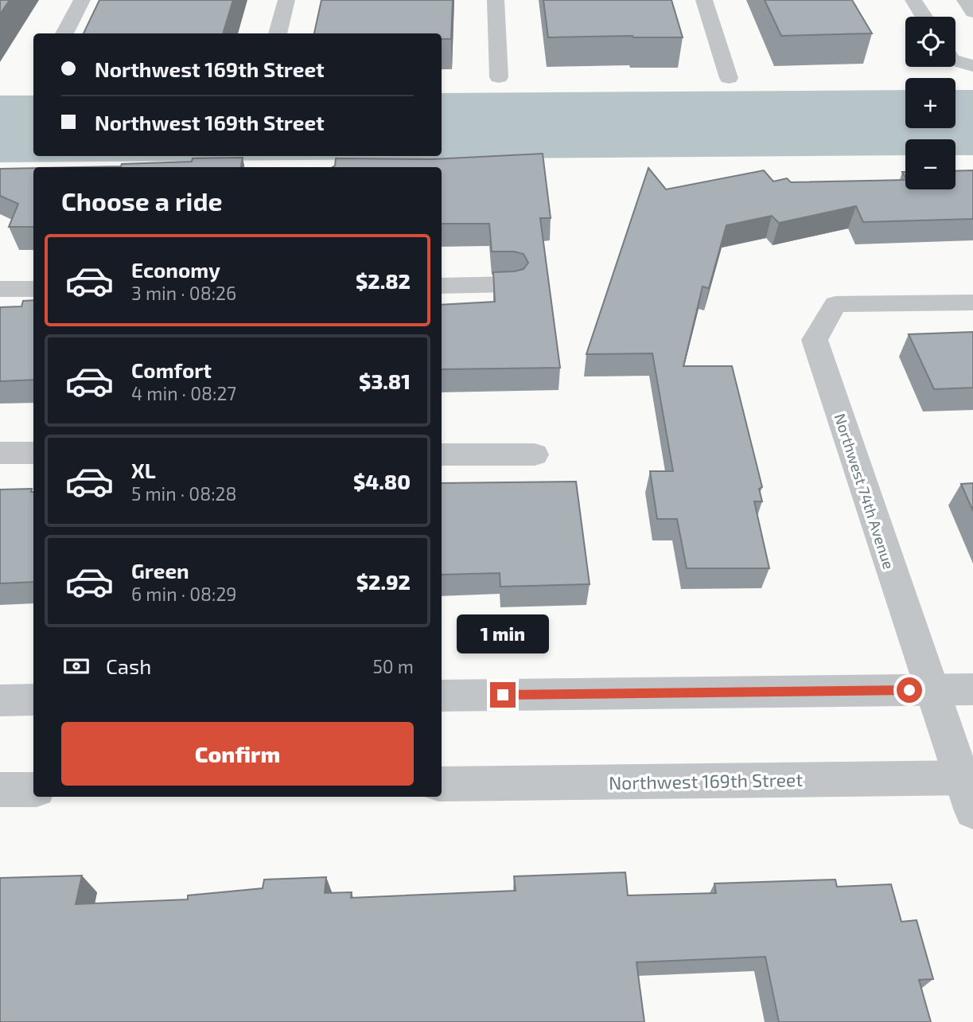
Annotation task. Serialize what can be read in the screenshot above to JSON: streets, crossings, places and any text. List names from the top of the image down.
{
  "streets": {
    "street": ["Northwest 74th Avenue", "Northwest 169th Street"]
  },
  "crossings": [
    ["Northwest 74th Avenue", "Northwest 169th Street"]
  ],
  "page": {
    "map_buttons": ["+", "−"],
    "banner": ["Northwest 169th Street", "Northwest 169th Street"],
    "heading": "Choose a ride",
    "list": [
      {
        "name": "Economy",
        "note": "3 min · 08:26",
        "value": "$2.82"
      },
      {
        "name": "Comfort",
        "note": "4 min · 08:27",
        "value": "$3.81"
      },
      {
        "name": "XL",
        "note": "5 min · 08:28",
        "value": "$4.80"
      },
      {
        "name": "Green",
        "note": "6 min · 08:29",
        "value": "$2.92"
      }
    ],
    "bubble": "1 min",
    "pay": ["Cash", "50 m"],
    "buttons": "Confirm"
  }
}
